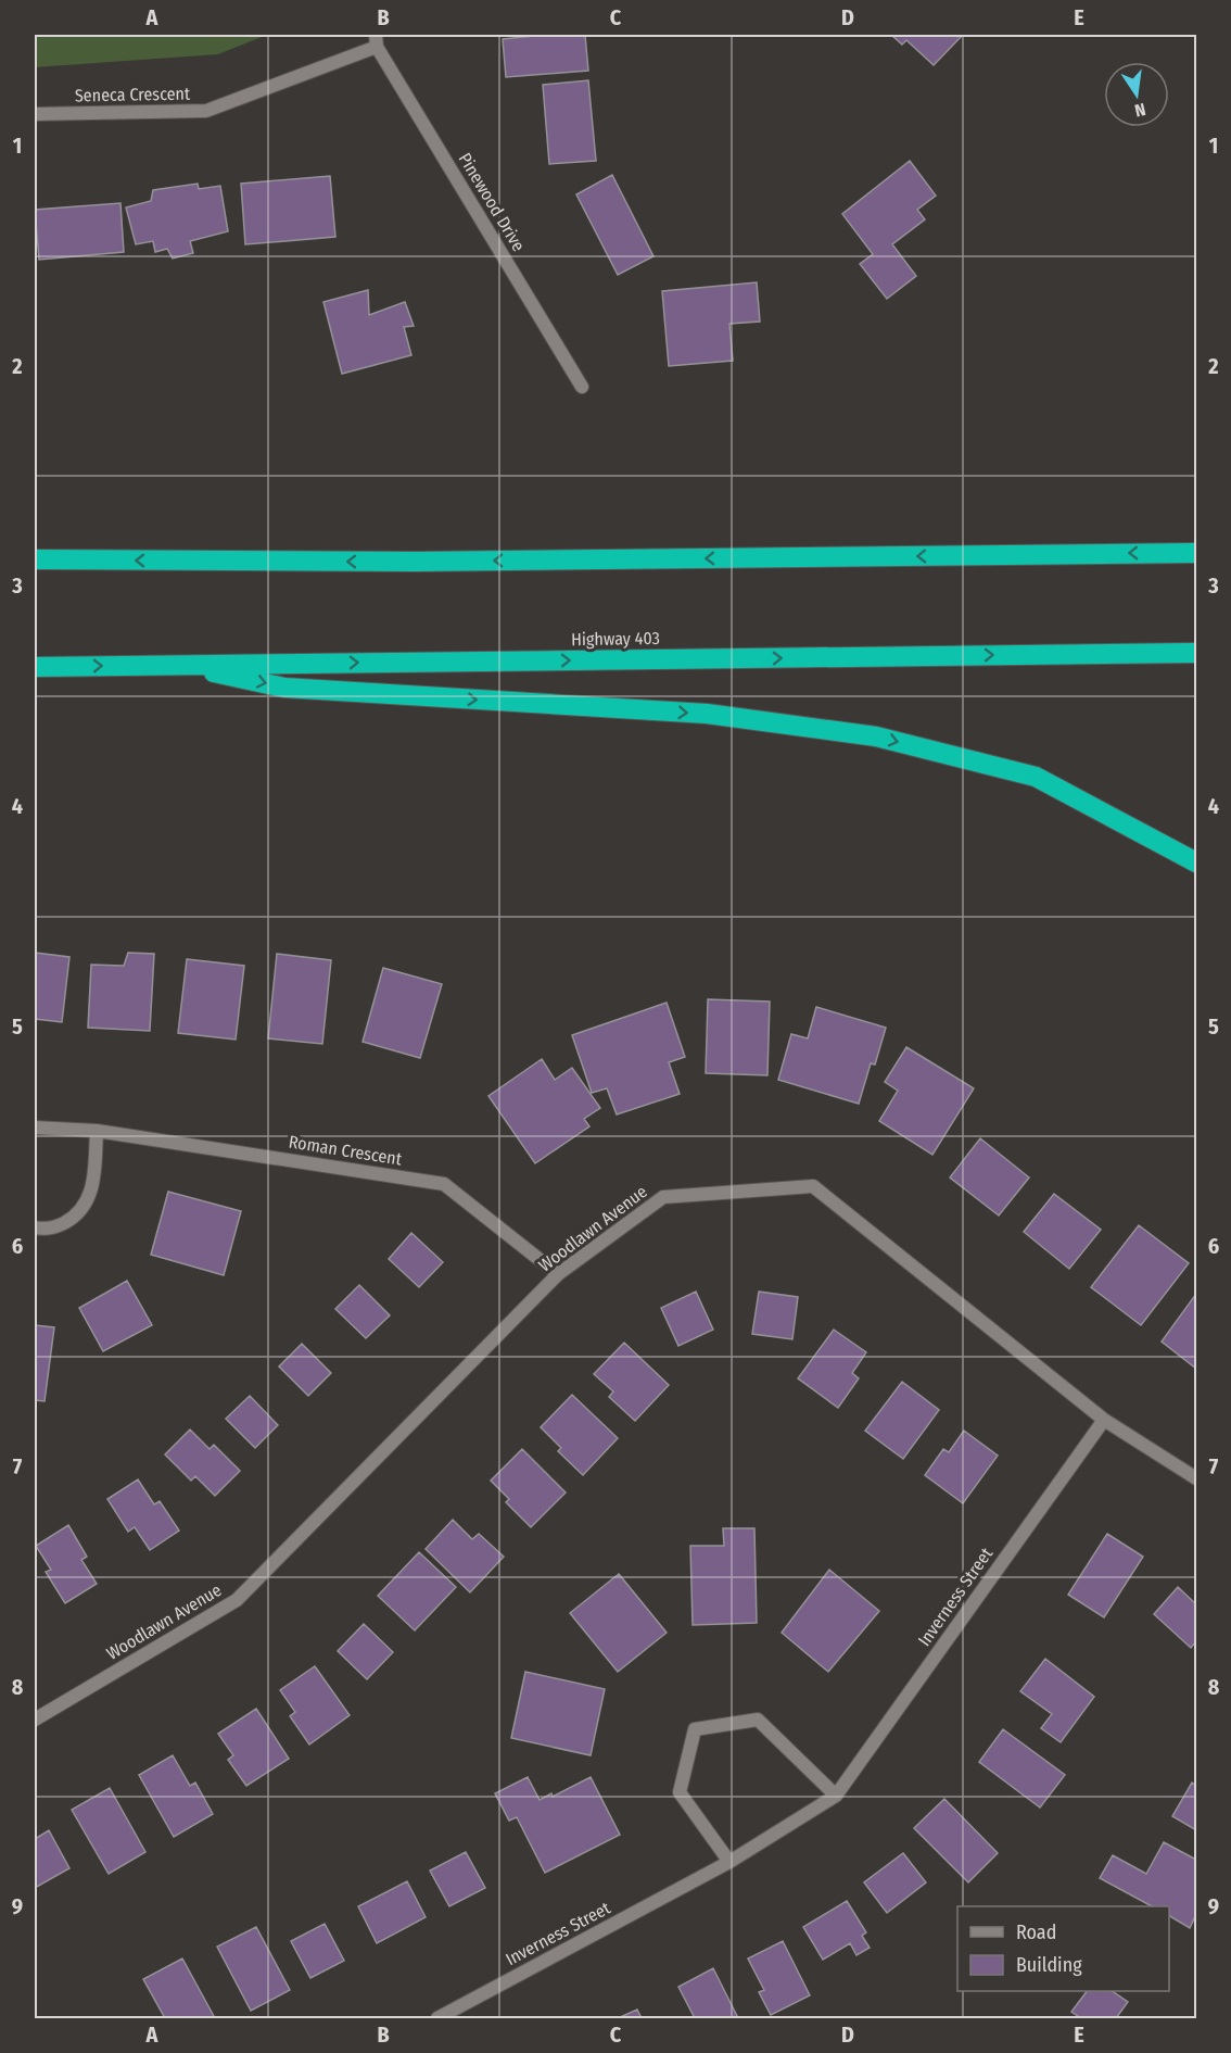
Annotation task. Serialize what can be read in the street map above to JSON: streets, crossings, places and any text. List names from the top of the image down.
{
  "streets": {
    "highway": ["Highway 403"],
    "street": [
      "Seneca Crescent",
      "Pinewood Drive",
      "Roman Crescent",
      "Woodlawn Avenue",
      "Inverness Street"
    ]
  },
  "crossings": [
    ["Seneca Crescent", "Pinewood Drive"],
    ["Roman Crescent", "Woodlawn Avenue"],
    ["Woodlawn Avenue", "Inverness Street"]
  ],
  "legend": ["Road", "Building"],
  "north": "bottom",
  "grid": {
    "columns": [
      "A",
      "B",
      "C",
      "D",
      "E"
    ],
    "rows": [
      "1",
      "2",
      "3",
      "4",
      "5",
      "6",
      "7",
      "8",
      "9"
    ]
  }
}
